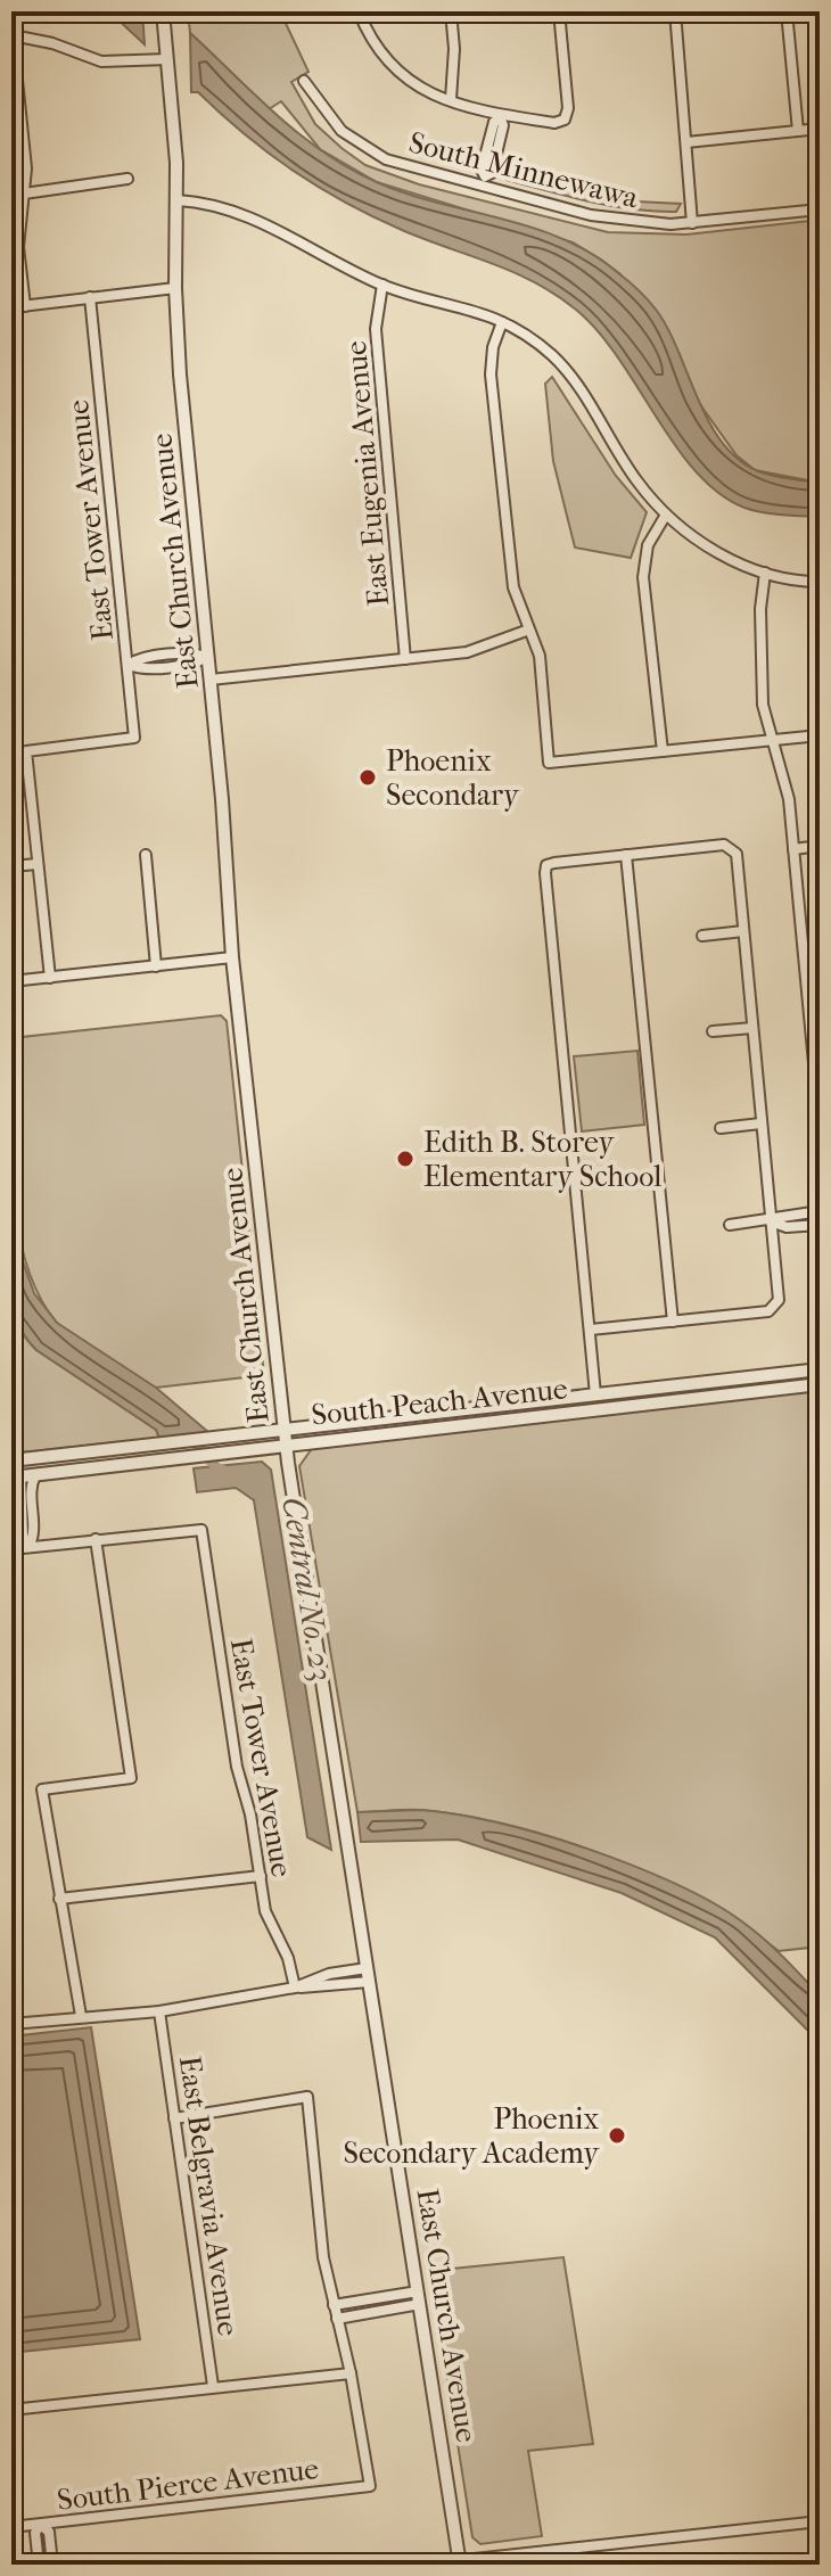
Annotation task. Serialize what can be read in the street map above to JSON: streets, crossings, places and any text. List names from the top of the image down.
{
  "streets": {
    "street": [
      "South Minnewawa",
      "East Eugenia Avenue",
      "East Tower Avenue",
      "East Church Avenue",
      "South Peach Avenue",
      "East Belgravia Avenue",
      "South Pierce Avenue"
    ]
  },
  "crossings": [
    ["East Church Avenue", "South Peach Avenue"]
  ],
  "water": ["Central No. 23"],
  "places": ["Phoenix Secondary", "Edith B. Storey Elementary School", "Phoenix Secondary Academy"]
}
